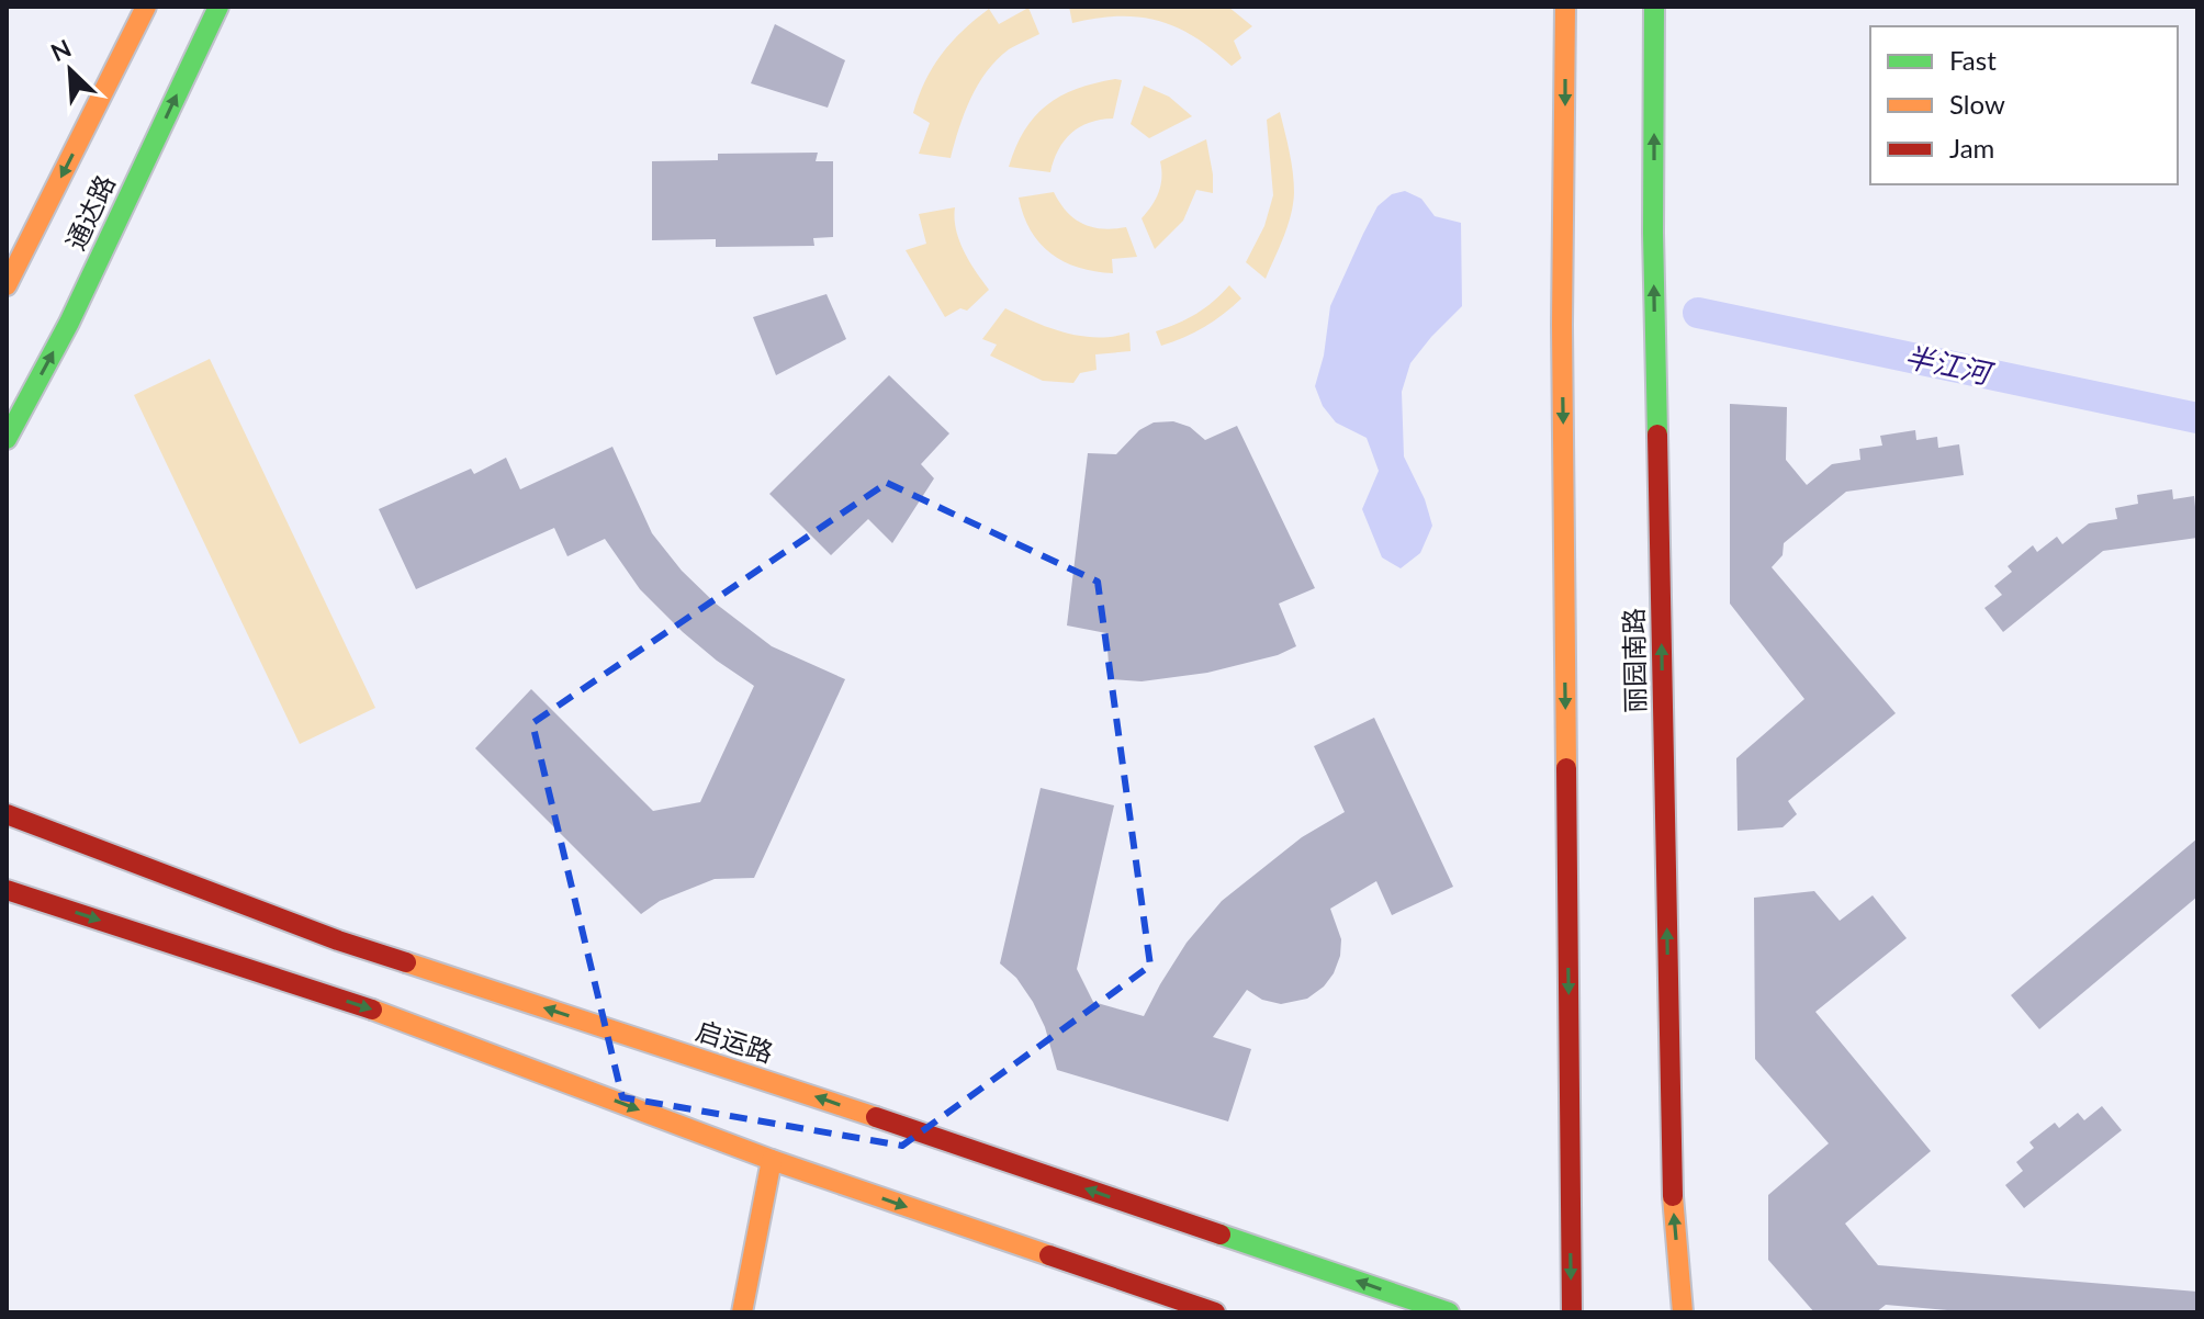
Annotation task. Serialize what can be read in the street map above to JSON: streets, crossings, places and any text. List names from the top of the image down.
{
  "streets": {
    "main road": ["通达路", "丽园南路", "启运路"]
  },
  "water": ["半江河"],
  "legend": ["Fast", "Slow", "Jam"],
  "north": "top left"
}
